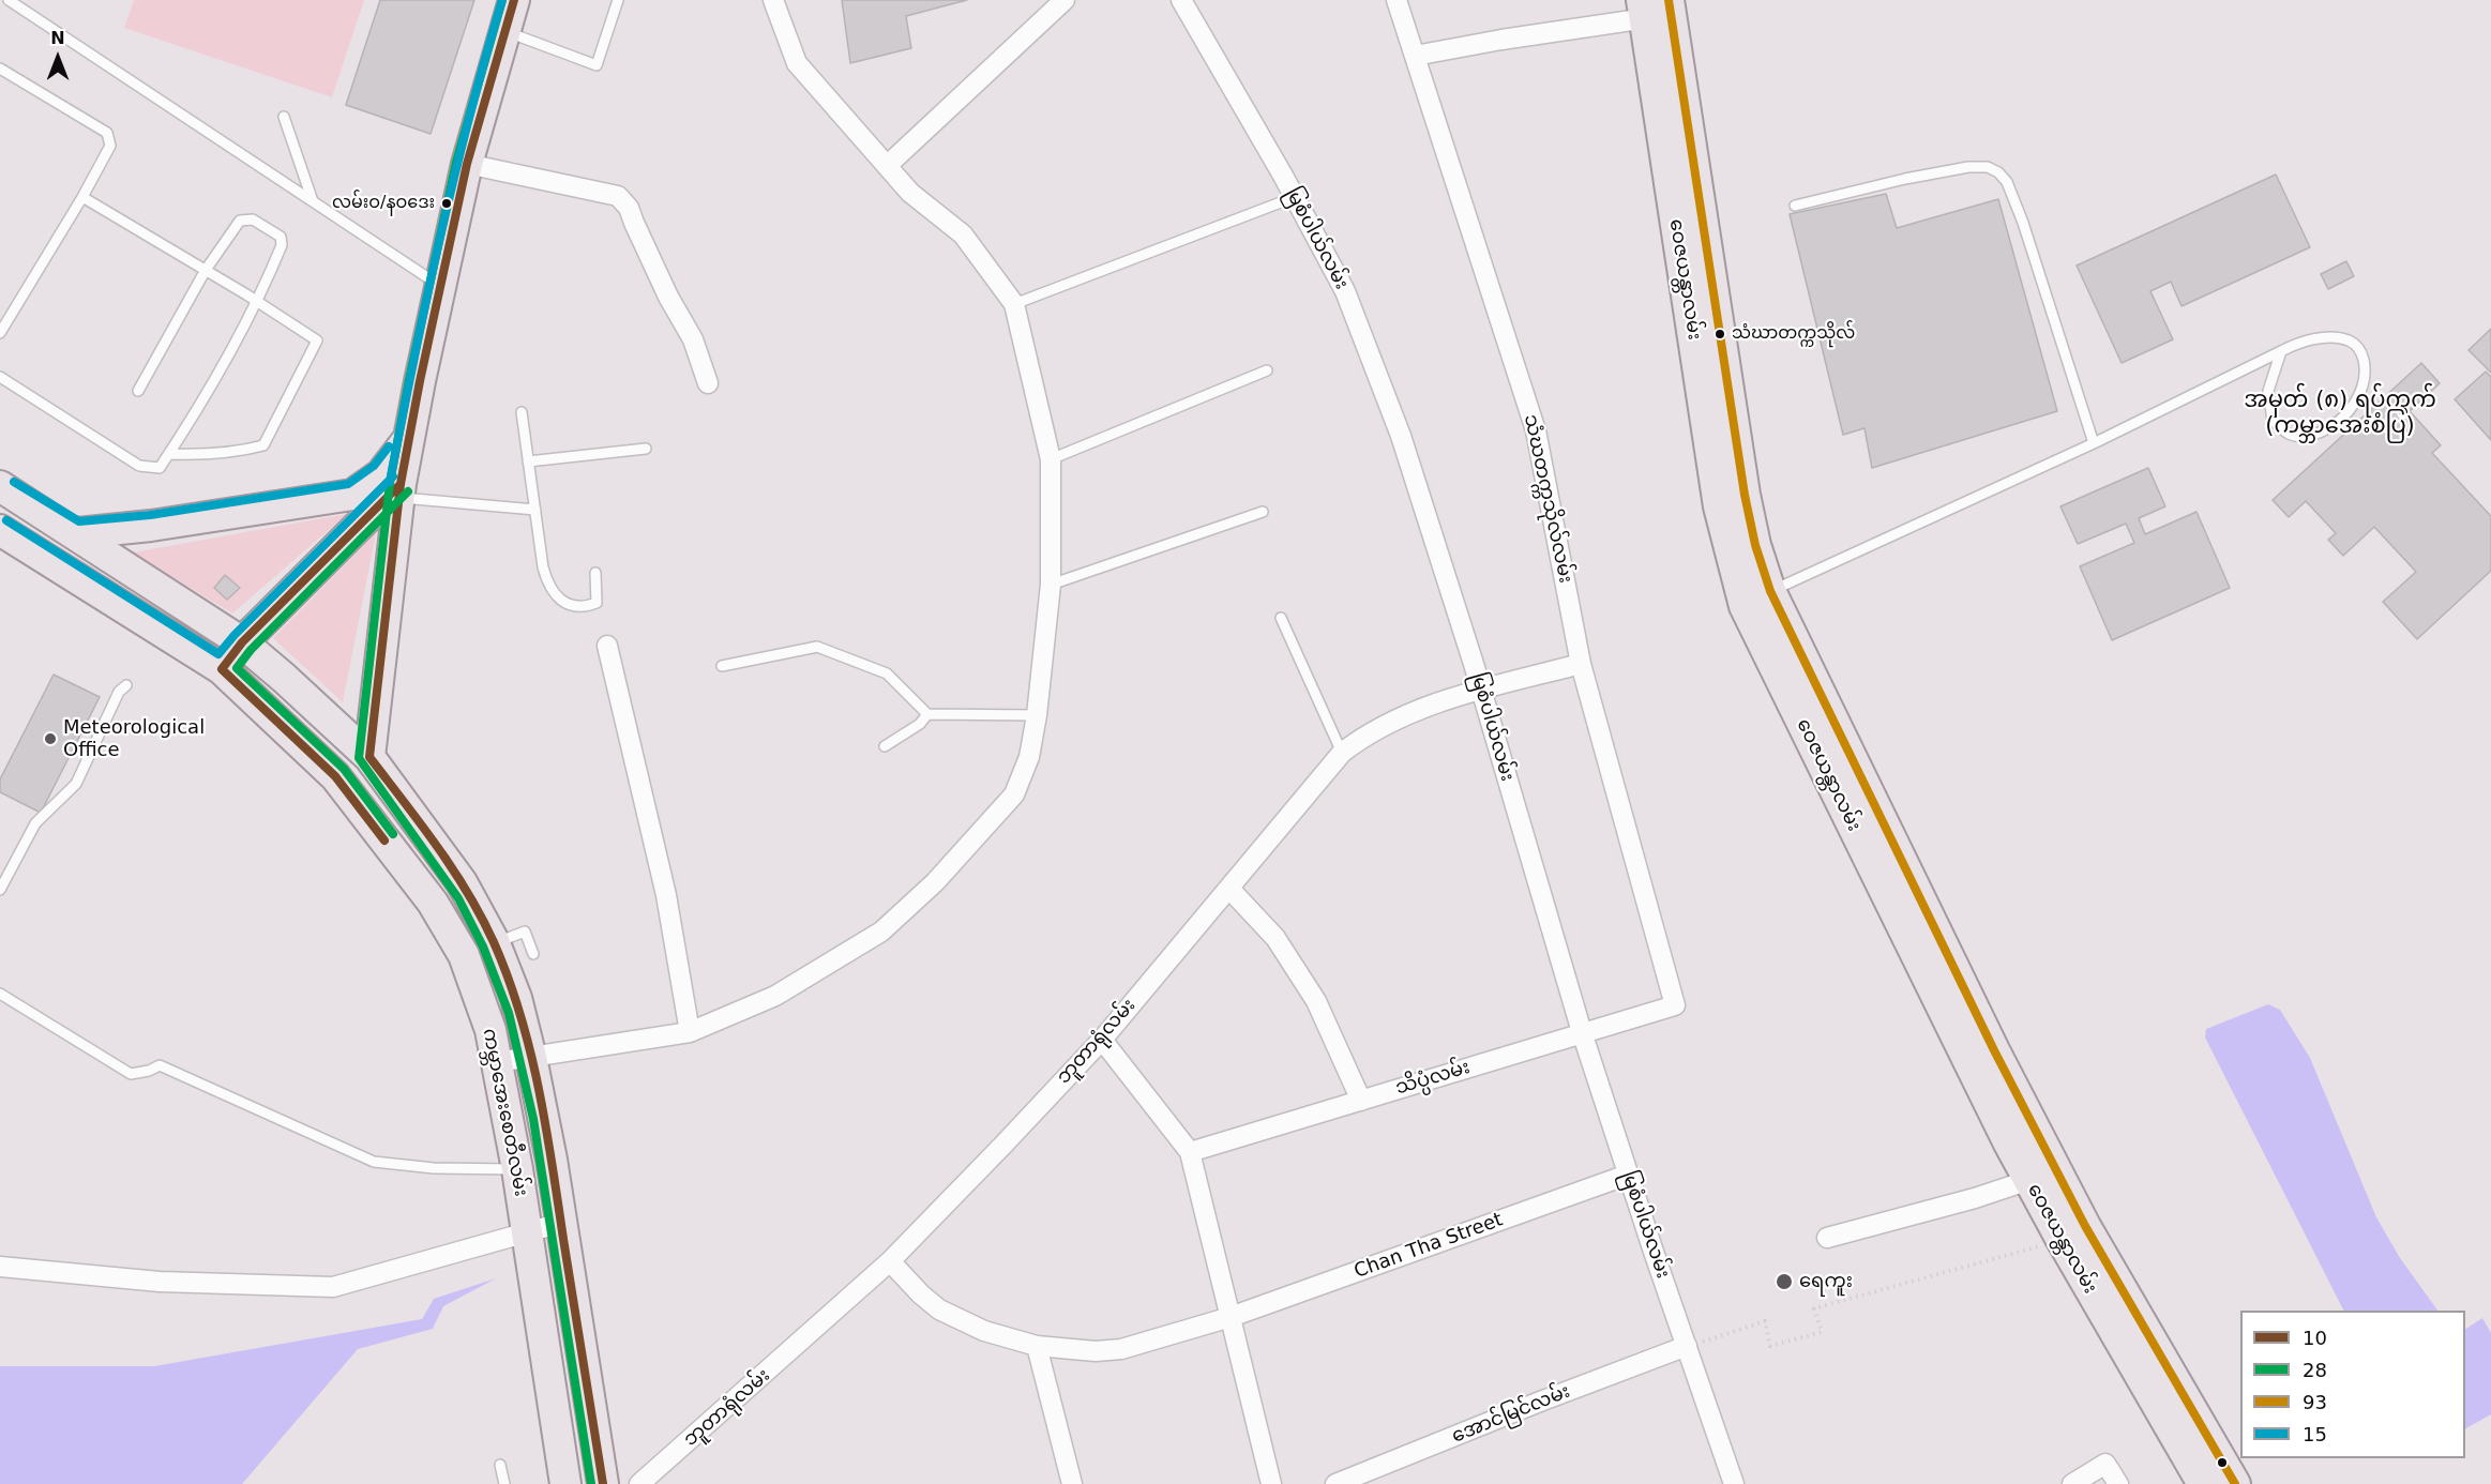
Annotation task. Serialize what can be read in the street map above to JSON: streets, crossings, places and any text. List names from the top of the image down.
{
  "streets": {
    "main road": ["ဝေဇယန္တာလမ်း", "ကမ္ဘာအေးစေတီလမ်း"],
    "street": [
      "မြစံပါယ်လမ်း",
      "သံဃတက္ကသိုလ်လမ်း",
      "ဘူတာရုံလမ်း",
      "သိပ္ပံလမ်း",
      "Chan Tha Street",
      "အောင်မြင်လမ်း"
    ]
  },
  "crossings": [
    ["မြစံပါယ်လမ်း", "ဘူတာရုံလမ်း"],
    ["မြစံပါယ်လမ်း", "သိပ္ပံလမ်း"],
    ["မြစံပါယ်လမ်း", "Chan Tha Street"],
    ["မြစံပါယ်လမ်း", "အောင်မြင်လမ်း"],
    ["သံဃတက္ကသိုလ်လမ်း", "ဘူတာရုံလမ်း"],
    ["သံဃတက္ကသိုလ်လမ်း", "သိပ္ပံလမ်း"],
    ["ဘူတာရုံလမ်း", "Chan Tha Street"]
  ],
  "districts": ["အမှတ် (၈) ရပ်ကွက် (ကမ္ဘာအေးစံပြ)"],
  "places": [
    "လမ်းဝ/နဝဒေး",
    "သံဃာတက္ကသိုလ်",
    "Meteorological Office",
    "ရေကူး"
  ],
  "lines": [
    "transit line 10",
    "transit line 28",
    "transit line 93",
    "transit line 15"
  ],
  "legend": [
    "10",
    "28",
    "93",
    "15"
  ],
  "north": "top"
}
